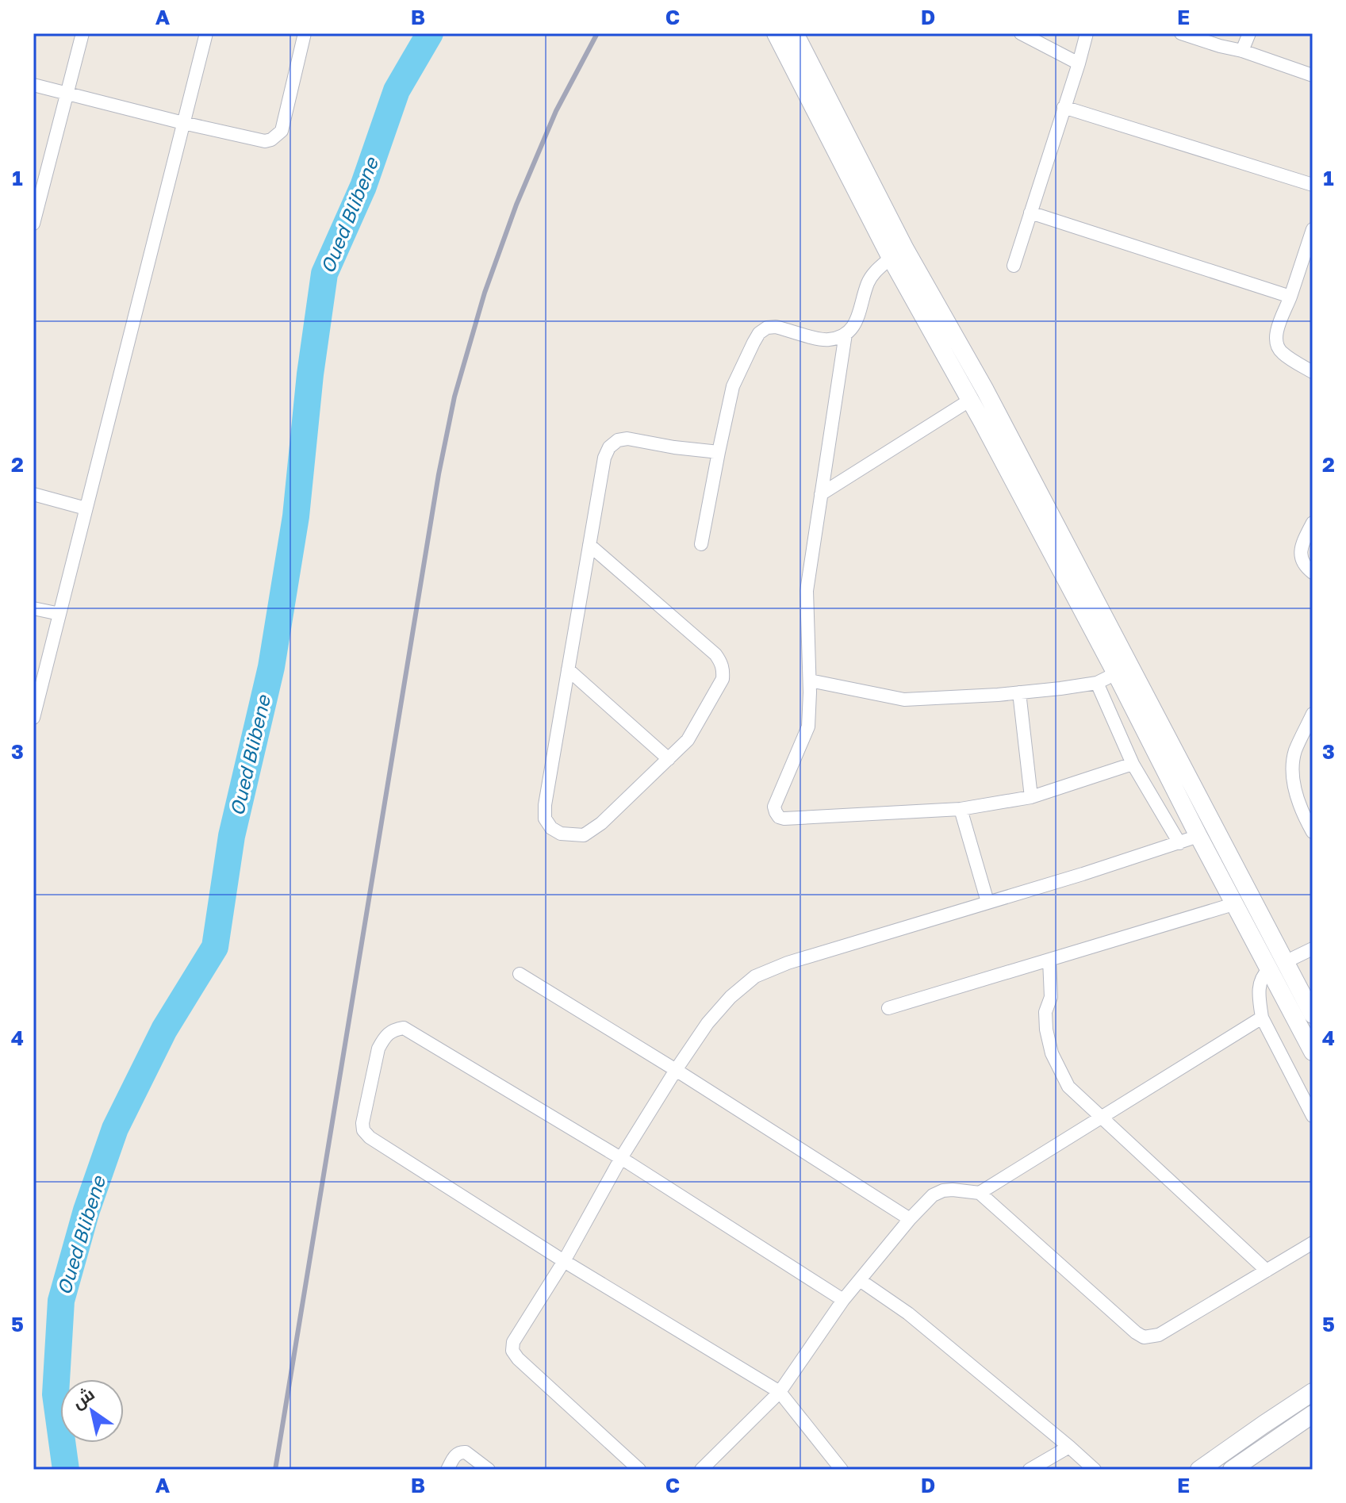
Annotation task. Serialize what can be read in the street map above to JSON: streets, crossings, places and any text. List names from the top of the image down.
{
  "water": ["Oued Blibene"],
  "north": "top left",
  "grid": {
    "columns": [
      "A",
      "B",
      "C",
      "D",
      "E"
    ],
    "rows": [
      "1",
      "2",
      "3",
      "4",
      "5"
    ]
  }
}
